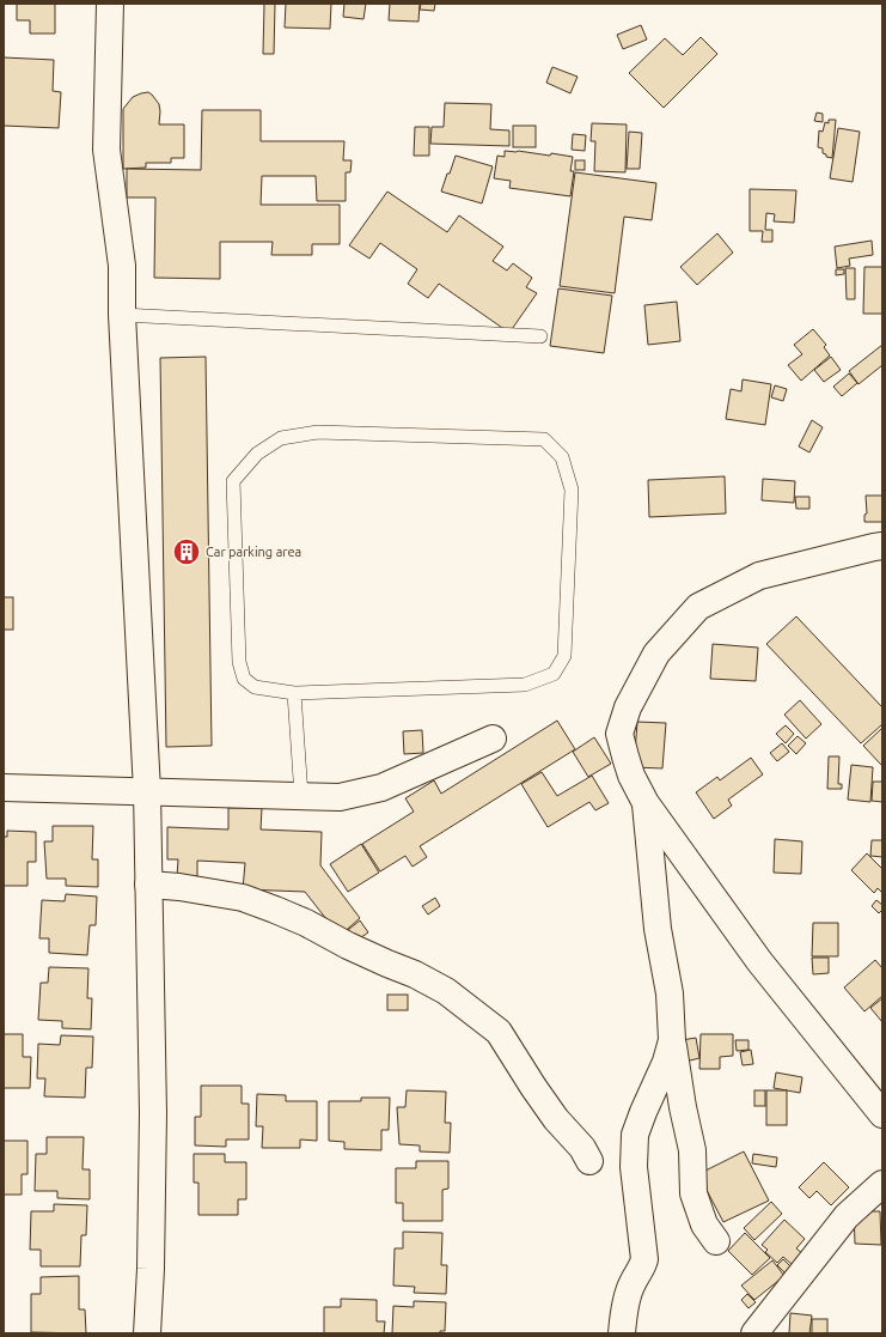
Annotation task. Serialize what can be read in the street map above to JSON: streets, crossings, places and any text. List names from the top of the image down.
{
  "places": {
    "building": ["Car parking area"]
  }
}
